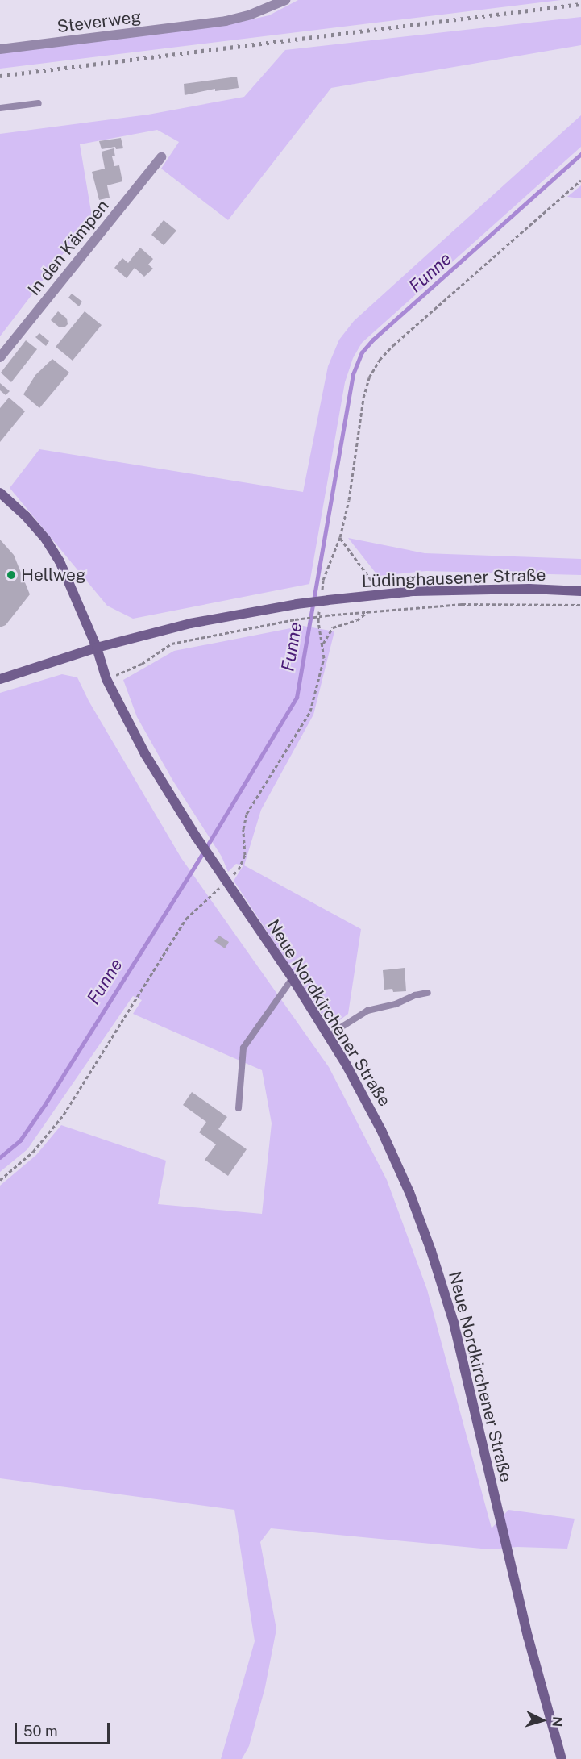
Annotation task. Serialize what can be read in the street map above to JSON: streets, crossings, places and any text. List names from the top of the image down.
{
  "streets": {
    "street": [
      "Steverweg",
      "In den Kämpen",
      "Lüdinghausener Straße",
      "Neue Nordkirchener Straße"
    ]
  },
  "crossings": [
    ["Lüdinghausener Straße", "Neue Nordkirchener Straße"]
  ],
  "water": ["Funne"],
  "places": ["Hellweg"],
  "scale_bar": "50 m",
  "north": "right"
}
